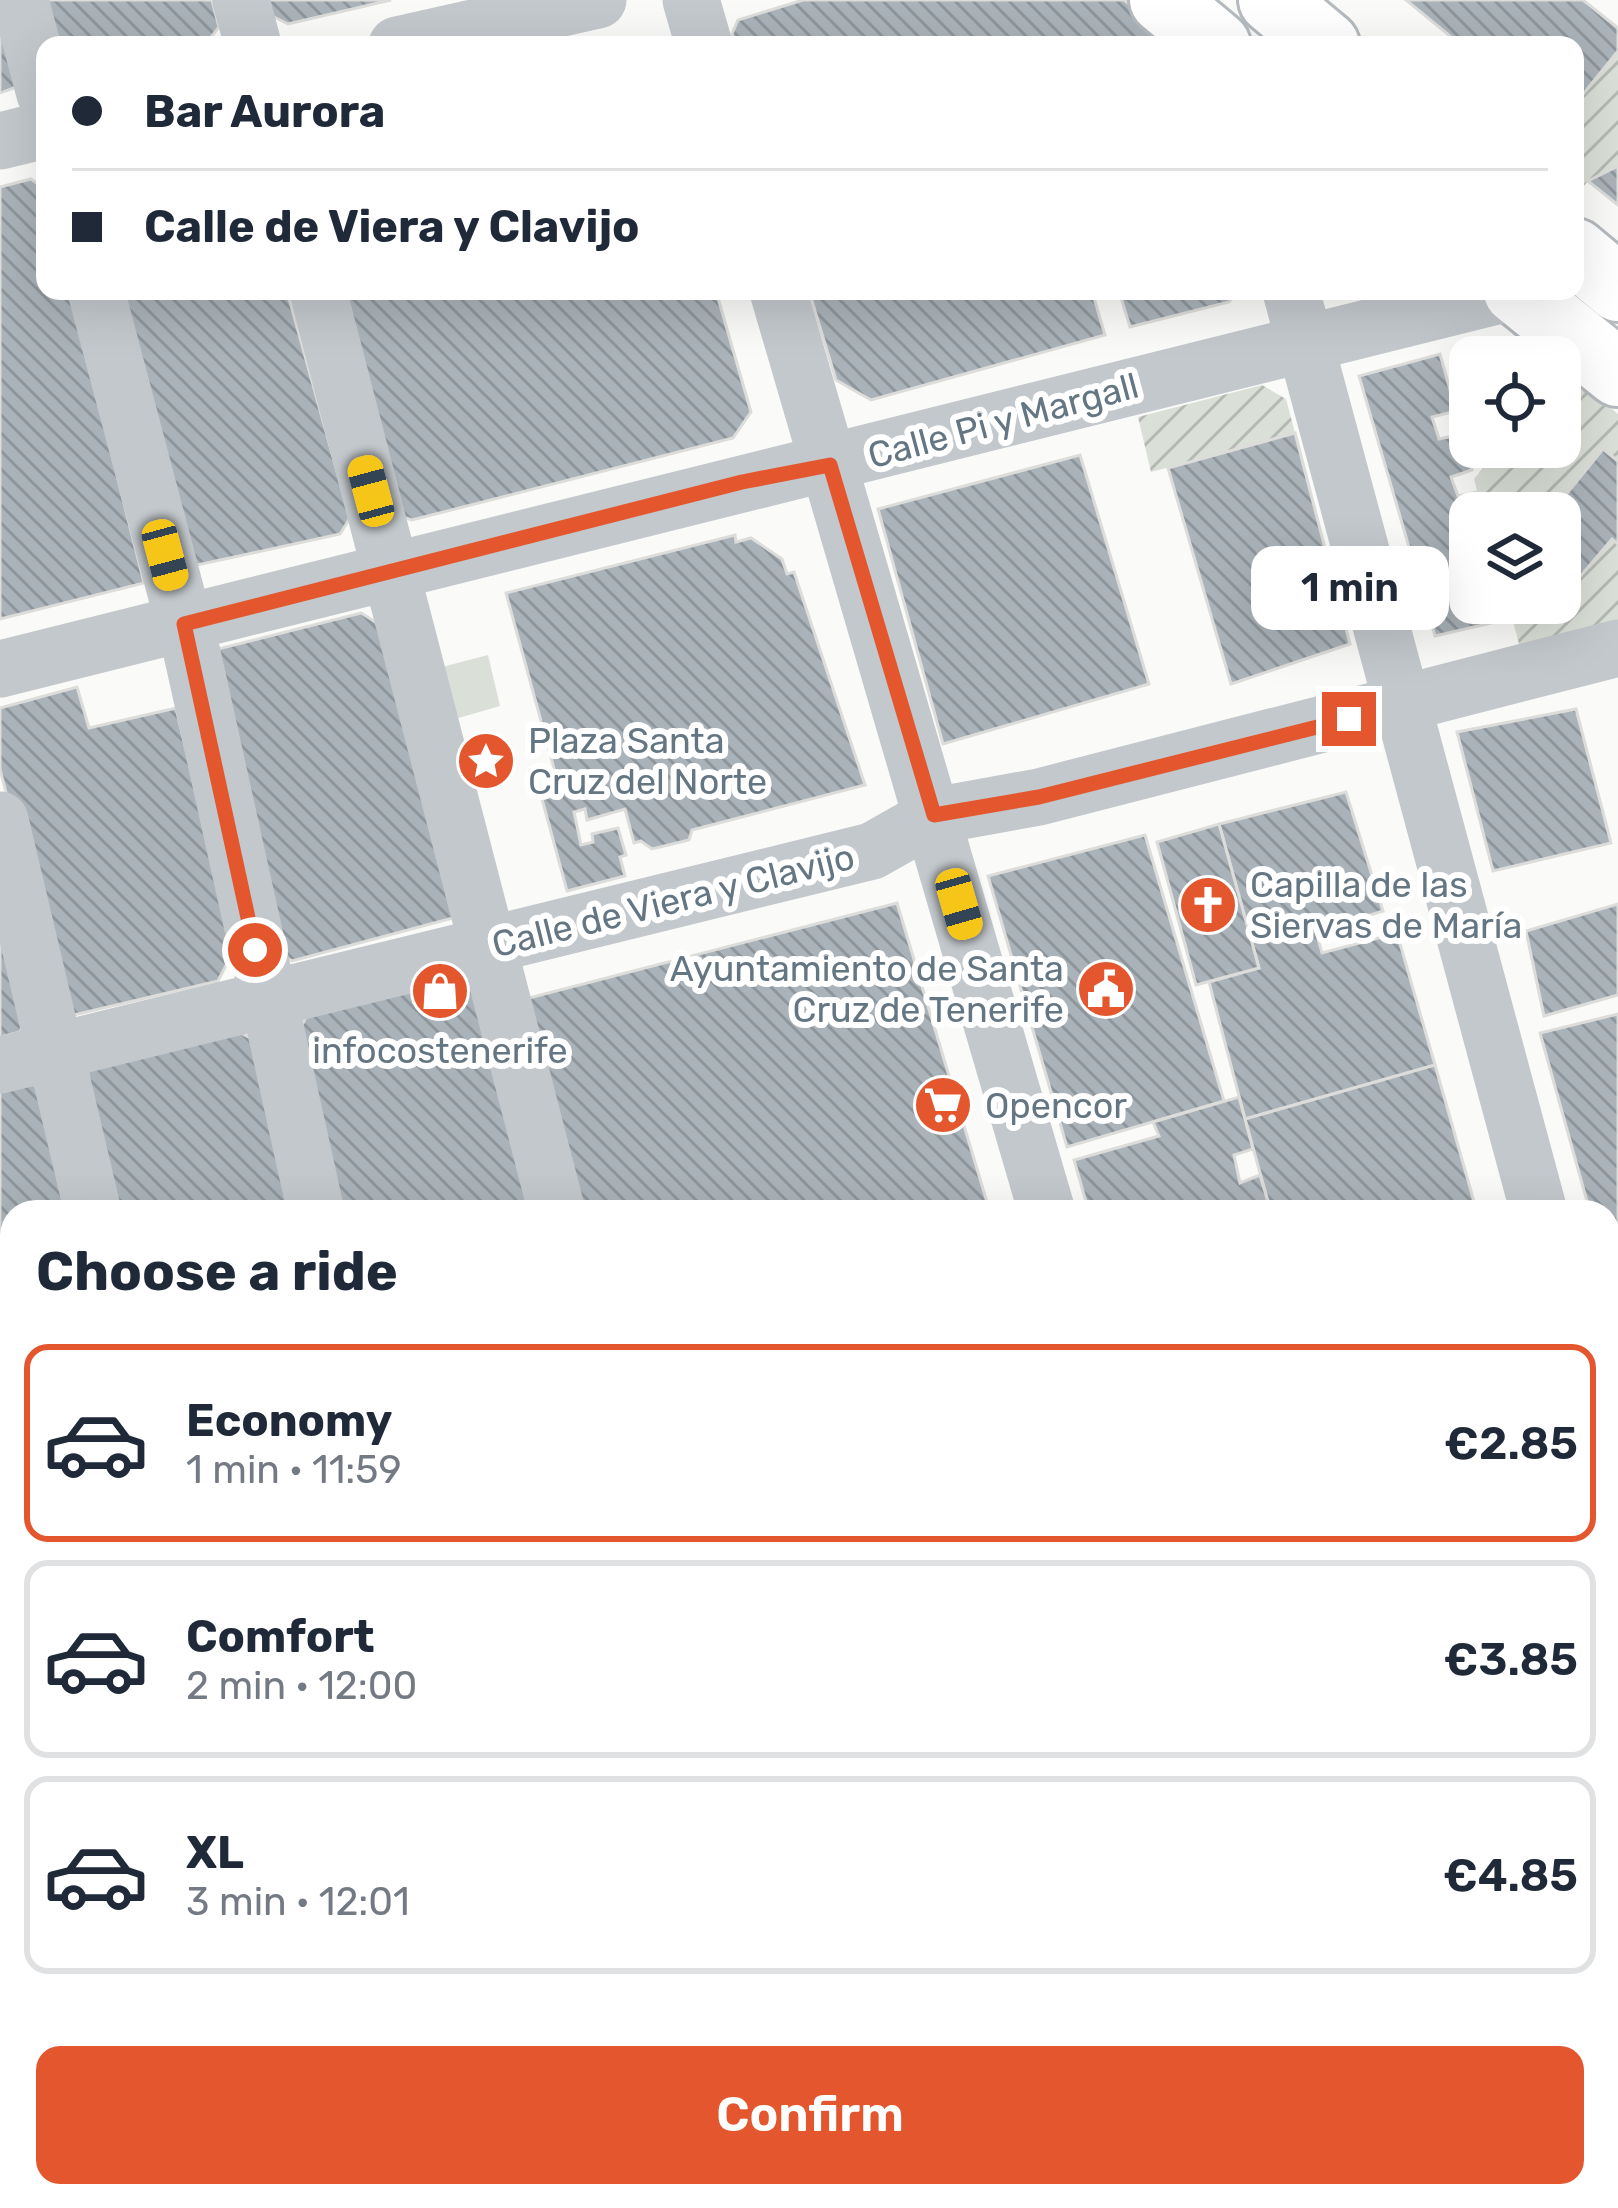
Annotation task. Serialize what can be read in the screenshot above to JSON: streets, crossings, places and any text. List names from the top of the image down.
{
  "streets": {
    "street": ["Calle Pi y Margall", "Calle de Viera y Clavijo"]
  },
  "places": {
    "place": ["Plaza Santa Cruz del Norte"],
    "church": ["Capilla de las Siervas de María"],
    "public building": ["Ayuntamiento de Santa Cruz de Tenerife"],
    "shop": ["infocostenerife"],
    "supermarket": ["Opencor"]
  },
  "page": {
    "banner": ["Bar Aurora", "Calle de Viera y Clavijo"],
    "bubble": "1 min",
    "heading": "Choose a ride",
    "list": [
      {
        "name": "Economy",
        "note": "1 min · 11:59",
        "value": "€2.85"
      },
      {
        "name": "Comfort",
        "note": "2 min · 12:00",
        "value": "€3.85"
      },
      {
        "name": "XL",
        "note": "3 min · 12:01",
        "value": "€4.85"
      }
    ],
    "buttons": "Confirm"
  }
}
